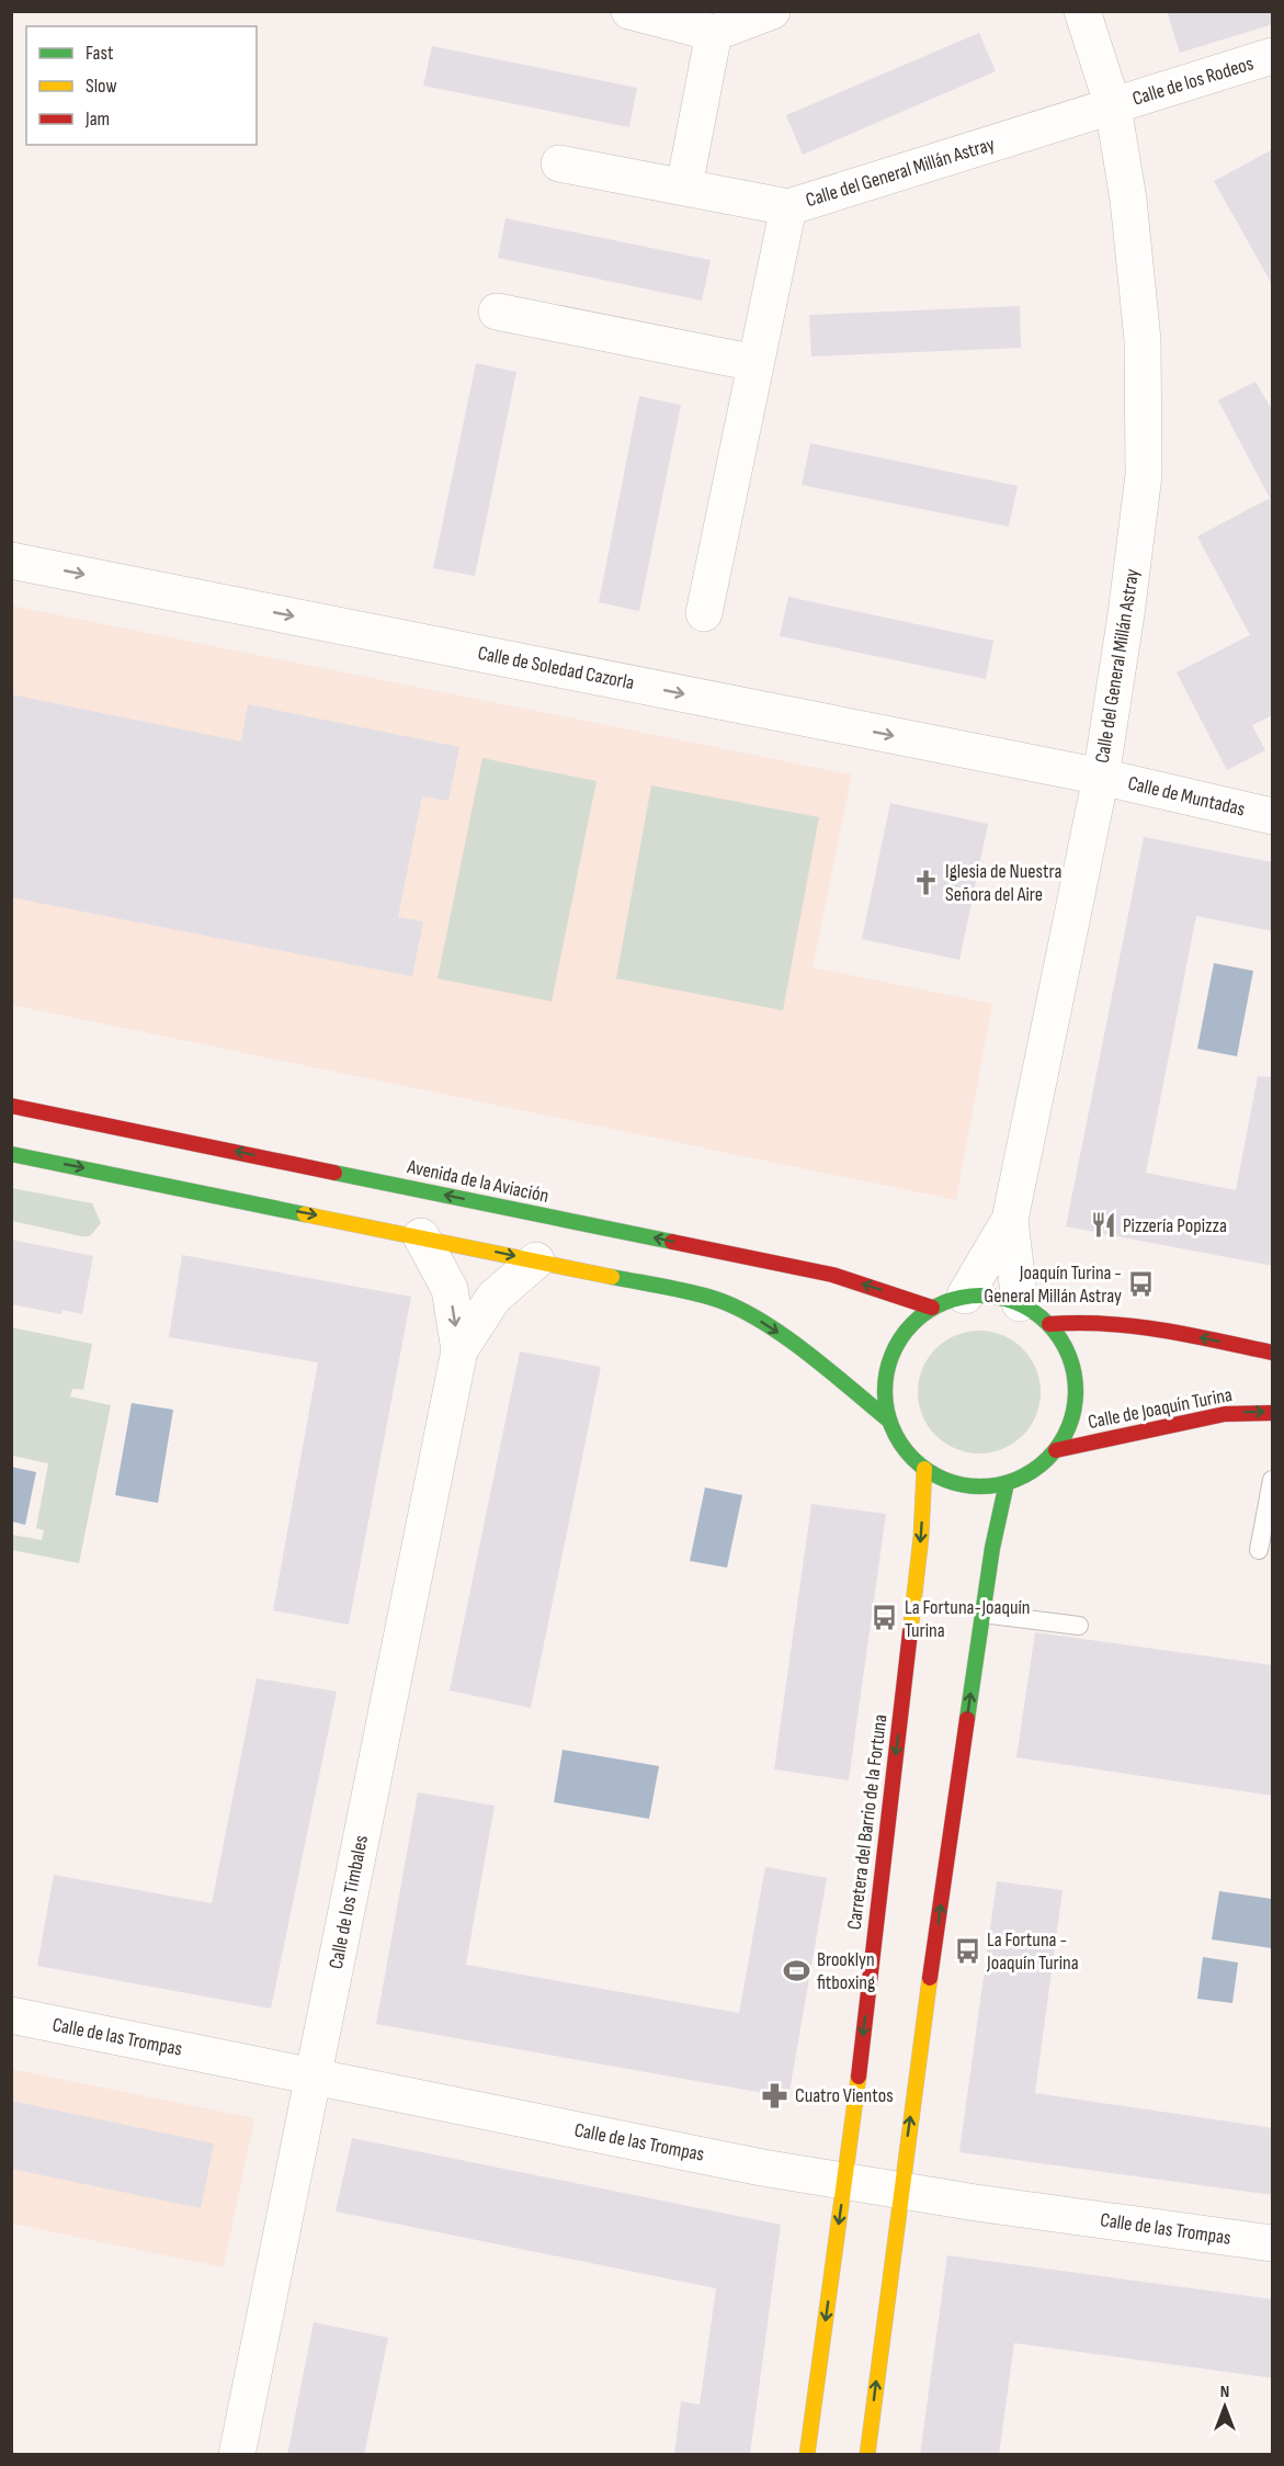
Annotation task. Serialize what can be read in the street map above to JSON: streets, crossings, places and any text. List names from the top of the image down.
{
  "streets": {
    "main road": ["Avenida de la Aviación", "Calle de Joaquín Turina", "Carretera del Barrio de la Fortuna"],
    "street": [
      "Calle de los Rodeos",
      "Calle del General Millán Astray",
      "Calle de Soledad Cazorla",
      "Calle de Muntadas",
      "Calle de los Timbales",
      "Calle de las Trompas"
    ]
  },
  "crossings": [
    ["Calle de los Rodeos", "Calle del General Millán Astray"],
    ["Calle del General Millán Astray", "Calle de Soledad Cazorla"],
    ["Calle del General Millán Astray", "Calle de Muntadas"],
    ["Calle del General Millán Astray", "Avenida de la Aviación"],
    ["Calle del General Millán Astray", "Calle de Joaquín Turina"],
    ["Calle del General Millán Astray", "Carretera del Barrio de la Fortuna"],
    ["Calle de Soledad Cazorla", "Calle de Muntadas"],
    ["Avenida de la Aviación", "Calle de Joaquín Turina"],
    ["Avenida de la Aviación", "Carretera del Barrio de la Fortuna"],
    ["Calle de Joaquín Turina", "Carretera del Barrio de la Fortuna"],
    ["Carretera del Barrio de la Fortuna", "Calle de las Trompas"],
    ["Calle de los Timbales", "Calle de las Trompas"]
  ],
  "one_way": ["Calle de Soledad Cazorla"],
  "places": {
    "church": ["Iglesia de Nuestra Señora del Aire"],
    "restaurant": ["Pizzería Popizza"],
    "bus stop": ["Joaquín Turina - General Millán Astray", "La Fortuna-Joaquín Turina", "La Fortuna - Joaquín Turina"],
    "sports": ["Brooklyn fitboxing"],
    "pharmacy": ["Cuatro Vientos"]
  },
  "legend": ["Fast", "Slow", "Jam"],
  "north": "top"
}
